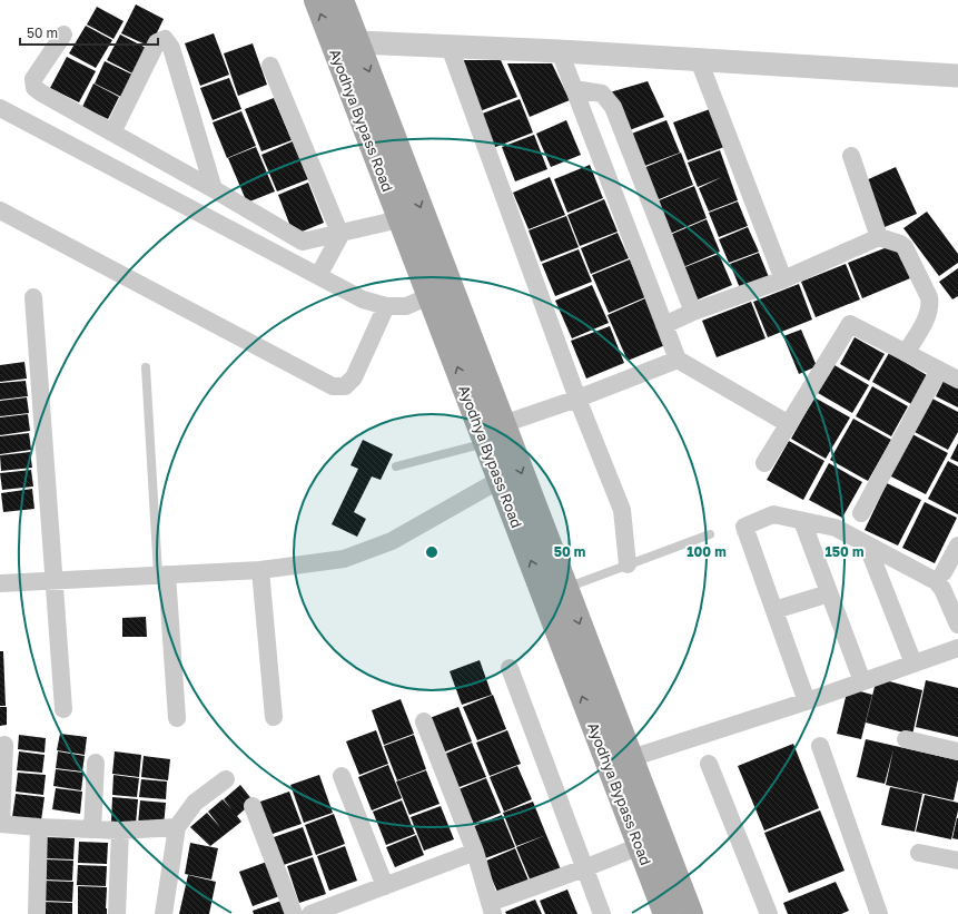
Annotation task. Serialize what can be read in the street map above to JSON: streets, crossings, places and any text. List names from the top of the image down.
{
  "streets": {
    "main road": ["Ayodhya Bypass Road"]
  },
  "scale_bar": "50 m",
  "rings": ["50 m", "100 m", "150 m"]
}
